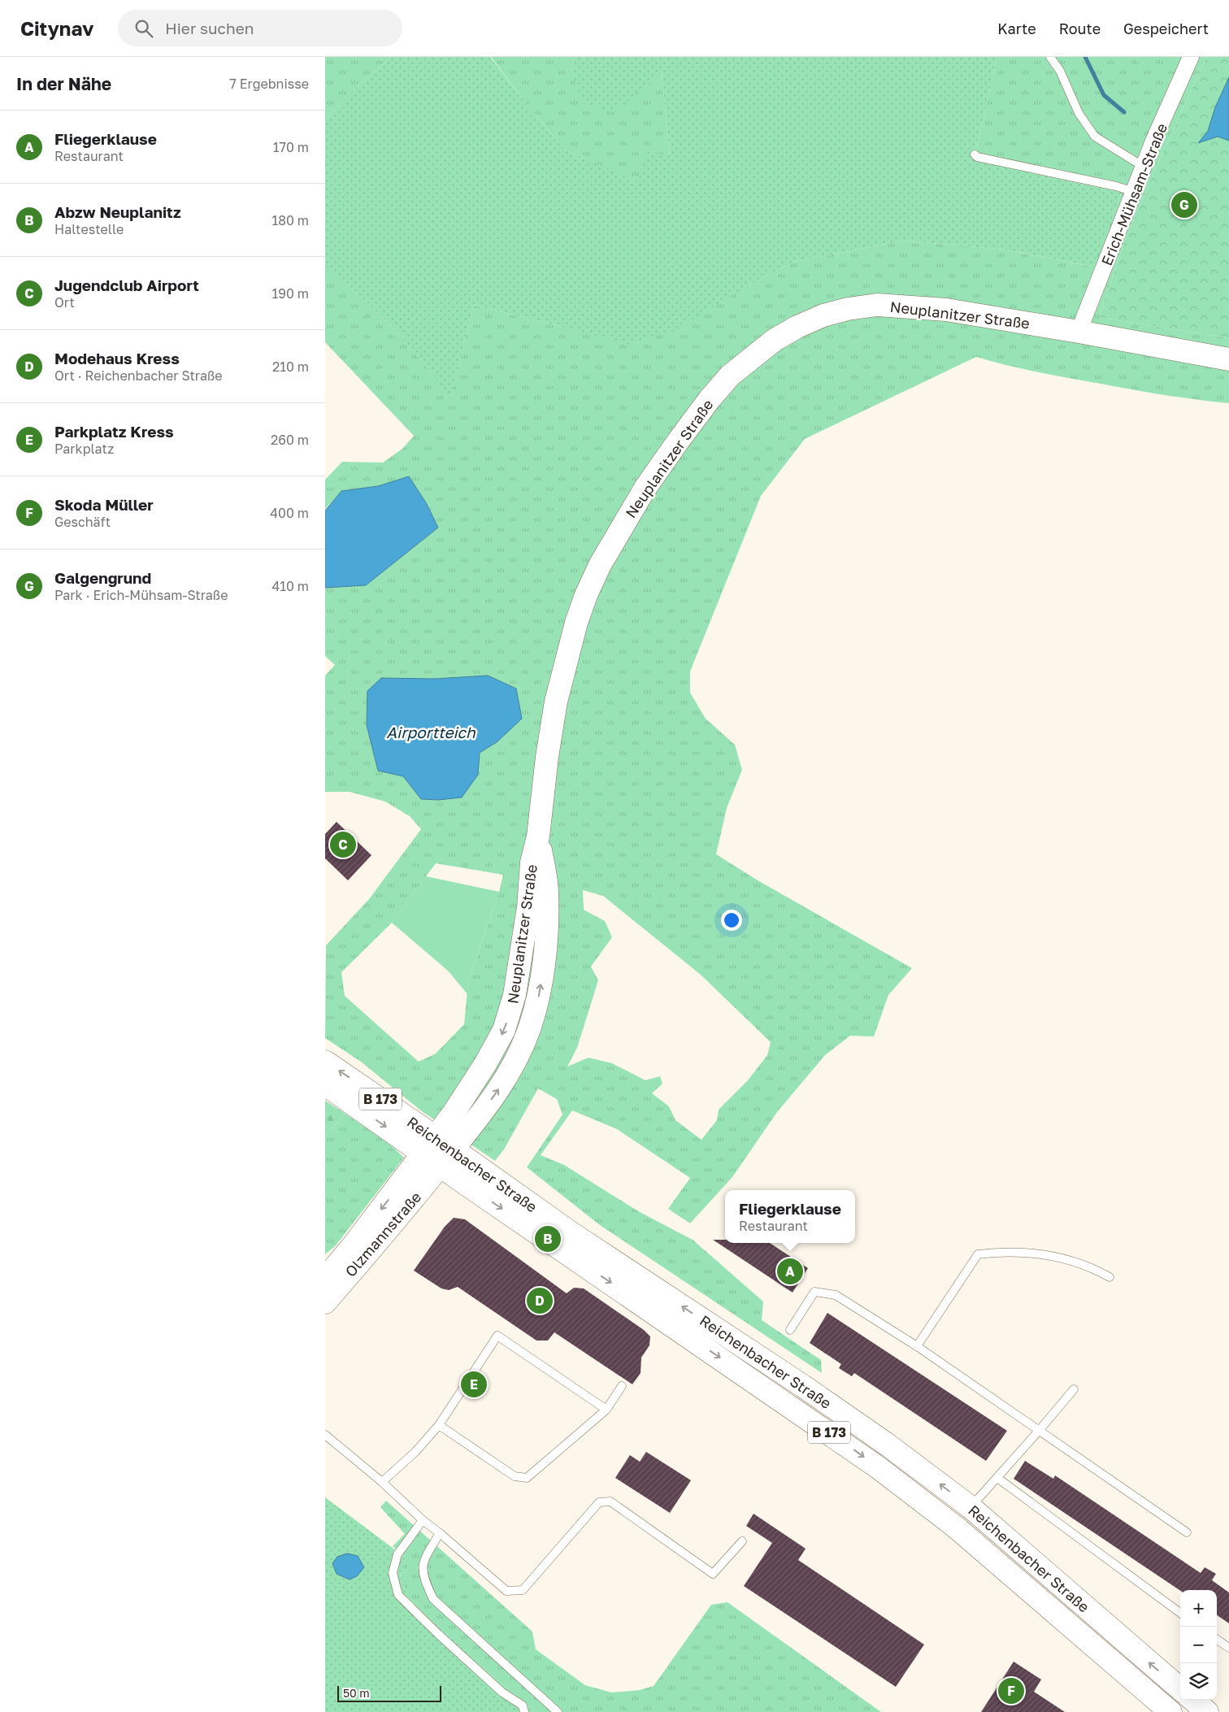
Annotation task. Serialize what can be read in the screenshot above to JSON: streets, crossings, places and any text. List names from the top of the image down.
{
  "streets": {
    "main road": [
      "Neuplanitzer Straße",
      "B 173",
      "Reichenbacher Straße",
      "Olzmannstraße"
    ],
    "street": ["Erich-Mühsam-Straße"]
  },
  "crossings": [
    ["Erich-Mühsam-Straße", "Neuplanitzer Straße"],
    ["Neuplanitzer Straße", "Reichenbacher Straße"],
    ["Neuplanitzer Straße", "Olzmannstraße"],
    ["Reichenbacher Straße", "Olzmannstraße"]
  ],
  "water": ["Airportteich"],
  "scale_bar": "50 m",
  "page": {
    "header": "Citynav",
    "search": "Hier suchen",
    "nav": ["Karte", "Route", "Gespeichert"],
    "heading": ["In der Nähe", "7 Ergebnisse"],
    "list": [
      {
        "mark": "A",
        "name": "Fliegerklause",
        "note": "Restaurant",
        "value": "170 m"
      },
      {
        "mark": "B",
        "name": "Abzw Neuplanitz",
        "note": "Haltestelle",
        "value": "180 m"
      },
      {
        "mark": "C",
        "name": "Jugendclub Airport",
        "note": "Ort",
        "value": "190 m"
      },
      {
        "mark": "D",
        "name": "Modehaus Kress",
        "note": "Ort · Reichenbacher Straße",
        "value": "210 m"
      },
      {
        "mark": "E",
        "name": "Parkplatz Kress",
        "note": "Parkplatz",
        "value": "260 m"
      },
      {
        "mark": "F",
        "name": "Skoda Müller",
        "note": "Geschäft",
        "value": "400 m"
      },
      {
        "mark": "G",
        "name": "Galgengrund",
        "note": "Park · Erich-Mühsam-Straße",
        "value": "410 m"
      }
    ],
    "pins": [
      "G",
      "C",
      "B",
      "A",
      "D",
      "E",
      "F"
    ],
    "popup": ["Fliegerklause", "Restaurant"],
    "map_buttons": ["+", "−"],
    "scale": "50 m"
  }
}
